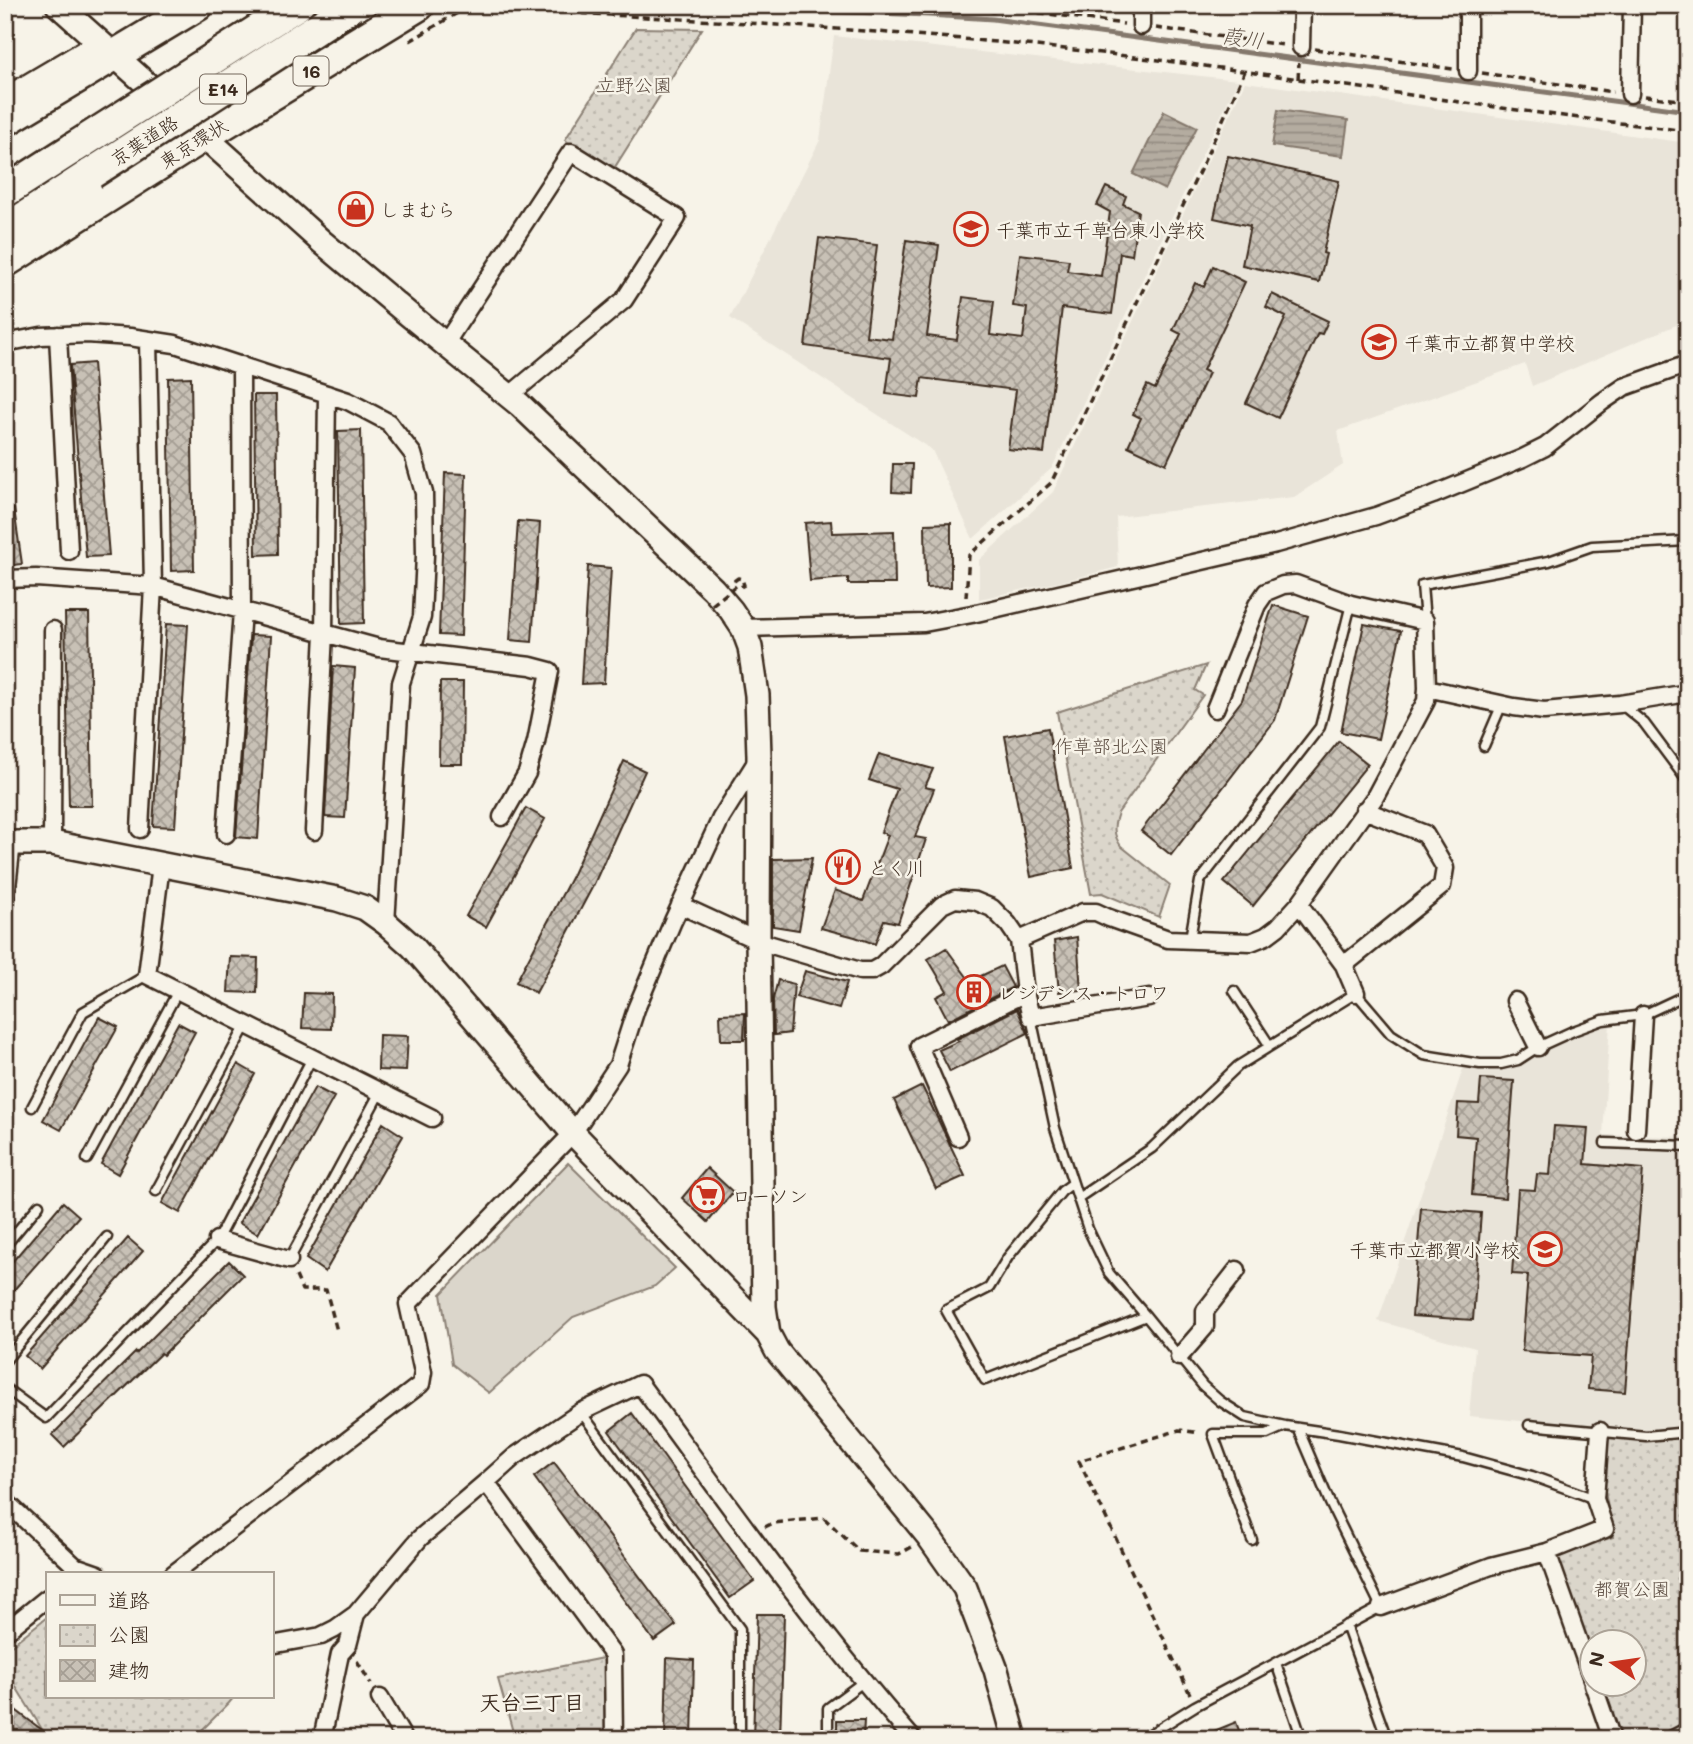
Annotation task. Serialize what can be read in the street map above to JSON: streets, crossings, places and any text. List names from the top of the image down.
{
  "streets": {
    "highway": [
      "16",
      "E14",
      "京葉道路",
      "東京環状"
    ]
  },
  "districts": ["天台三丁目"],
  "water": ["葭川"],
  "parks": ["立野公園", "作草部北公園", "都賀公園"],
  "places": {
    "shop": ["しまむら"],
    "school or university": ["千葉市立千草台東小学校", "千葉市立都賀中学校", "千葉市立都賀小学校"],
    "restaurant": ["とく川"],
    "building": ["レジデンス・トロワ"],
    "supermarket": ["ローソン"]
  },
  "legend": ["道路", "公園", "建物"],
  "north": "left"
}
